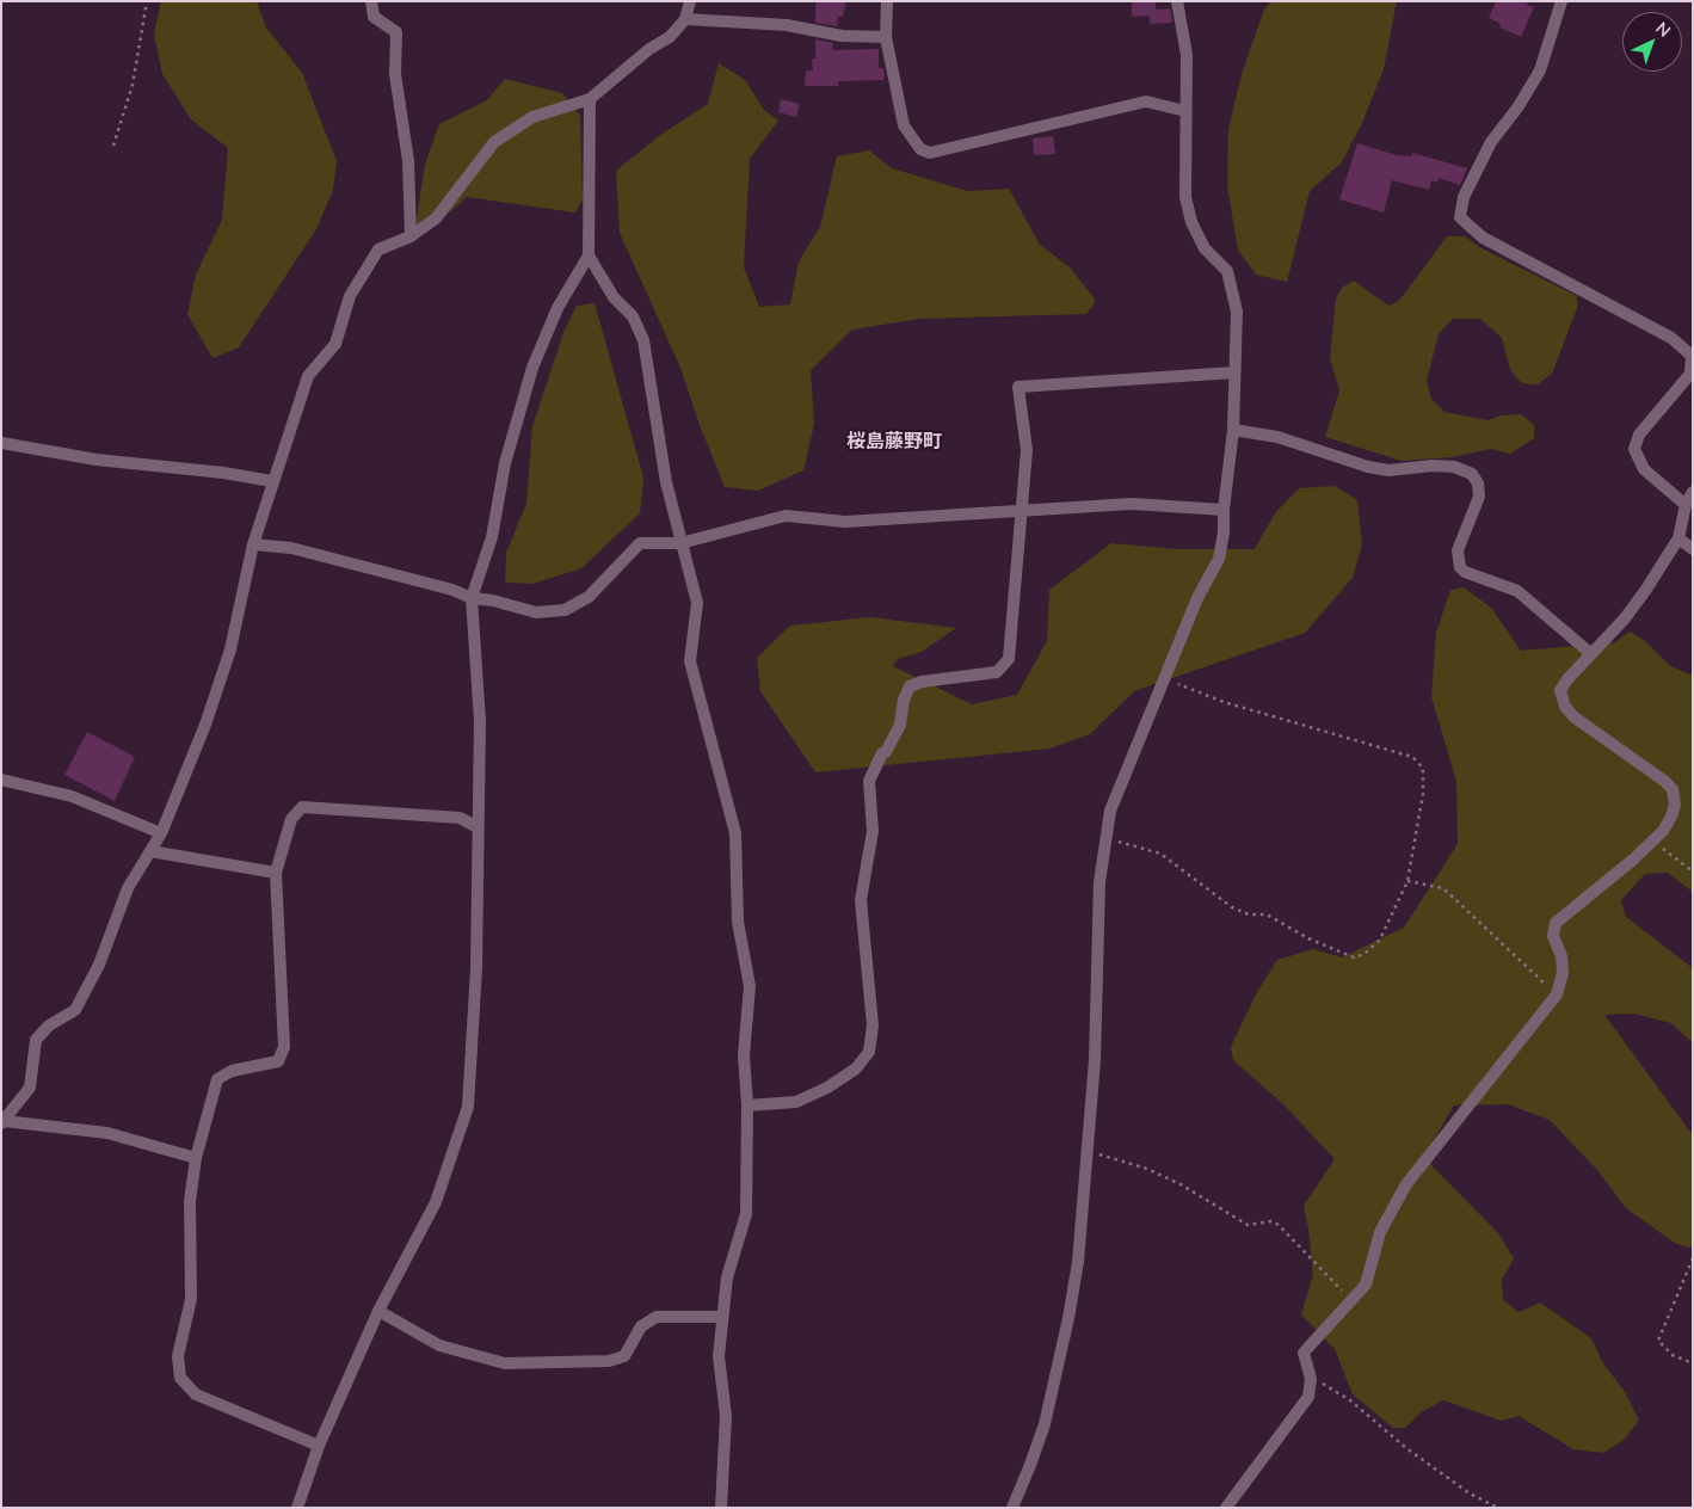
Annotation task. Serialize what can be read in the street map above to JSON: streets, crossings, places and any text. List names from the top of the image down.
{
  "districts": ["桜島藤野町"],
  "north": "top right"
}
